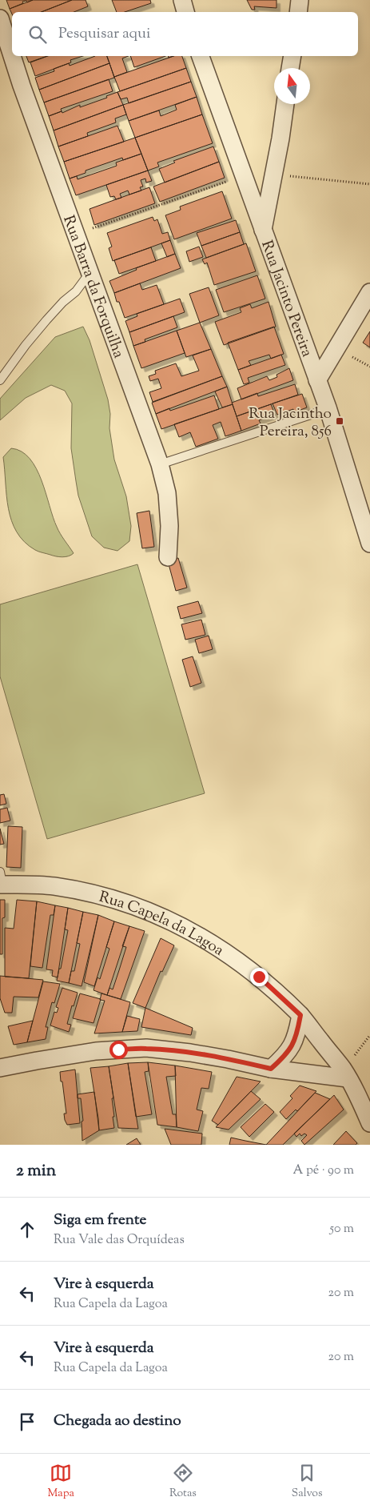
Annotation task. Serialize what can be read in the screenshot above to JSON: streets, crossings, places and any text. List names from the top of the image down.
{
  "streets": {
    "street": ["Rua Barra da Forquilha", "Rua Jacinto Pereira", "Rua Capela da Lagoa"]
  },
  "places": {
    "transit": ["Rua Jacintho Pereira, 856"]
  },
  "north": "top",
  "page": {
    "search": "Pesquisar aqui",
    "heading": ["2 min", "A pé · 90 m"],
    "list": [
      ["Siga em frente", "Rua Vale das Orquídeas", "50 m"],
      ["Vire à esquerda", "Rua Capela da Lagoa", "20 m"],
      ["Vire à esquerda", "Rua Capela da Lagoa", "20 m"],
      "Chegada ao destino"
    ],
    "nav": ["Mapa", "Rotas", "Salvos"]
  }
}
